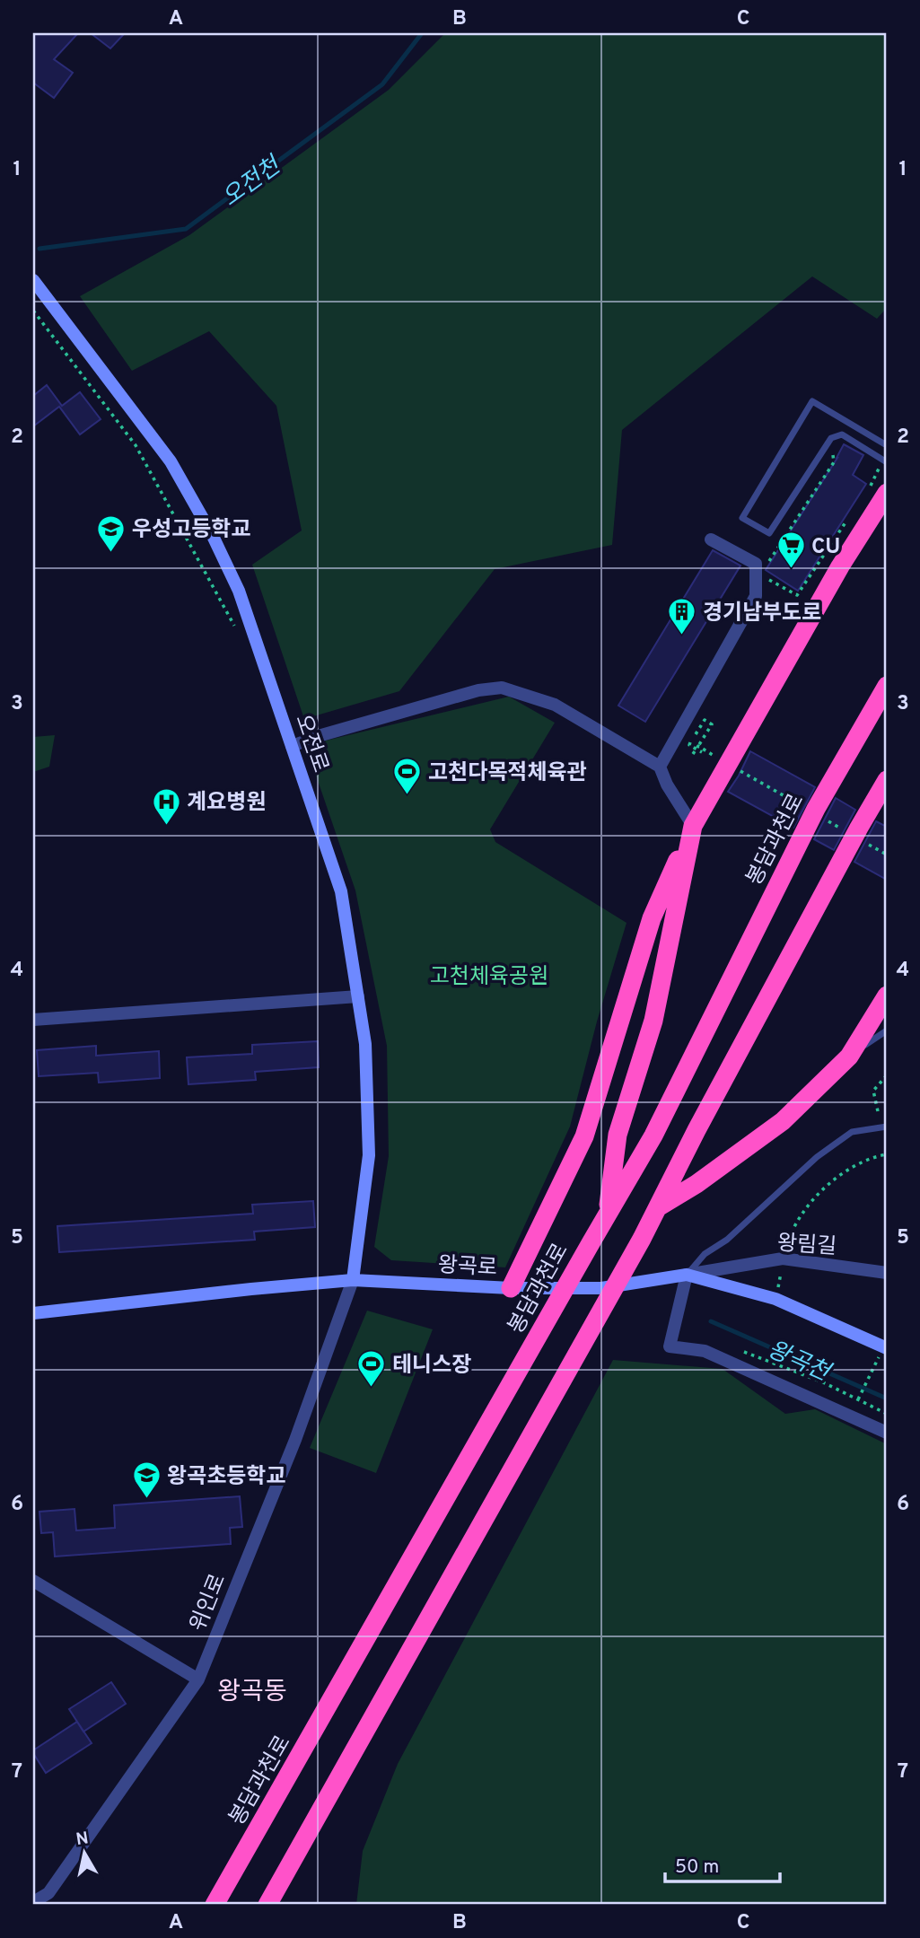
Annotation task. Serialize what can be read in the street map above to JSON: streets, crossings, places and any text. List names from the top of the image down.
{
  "streets": {
    "highway": ["봉담과천로"],
    "street": [
      "오전로",
      "왕림길",
      "왕곡로",
      "위인로"
    ]
  },
  "crossings": [
    ["오전로", "왕곡로"],
    ["오전로", "위인로"],
    ["왕림길", "왕곡로"],
    ["왕곡로", "위인로"]
  ],
  "districts": ["왕곡동"],
  "water": ["오전천", "왕곡천"],
  "parks": ["고천체육공원"],
  "places": {
    "school or university": ["우성고등학교", "왕곡초등학교"],
    "supermarket": ["CU"],
    "building": ["경기남부도로"],
    "sports": ["고천다목적체육관", "테니스장"],
    "hospital": ["계요병원"]
  },
  "scale_bar": "50 m",
  "north": "top",
  "grid": {
    "columns": ["A", "B", "C"],
    "rows": [
      "1",
      "2",
      "3",
      "4",
      "5",
      "6",
      "7"
    ]
  }
}
